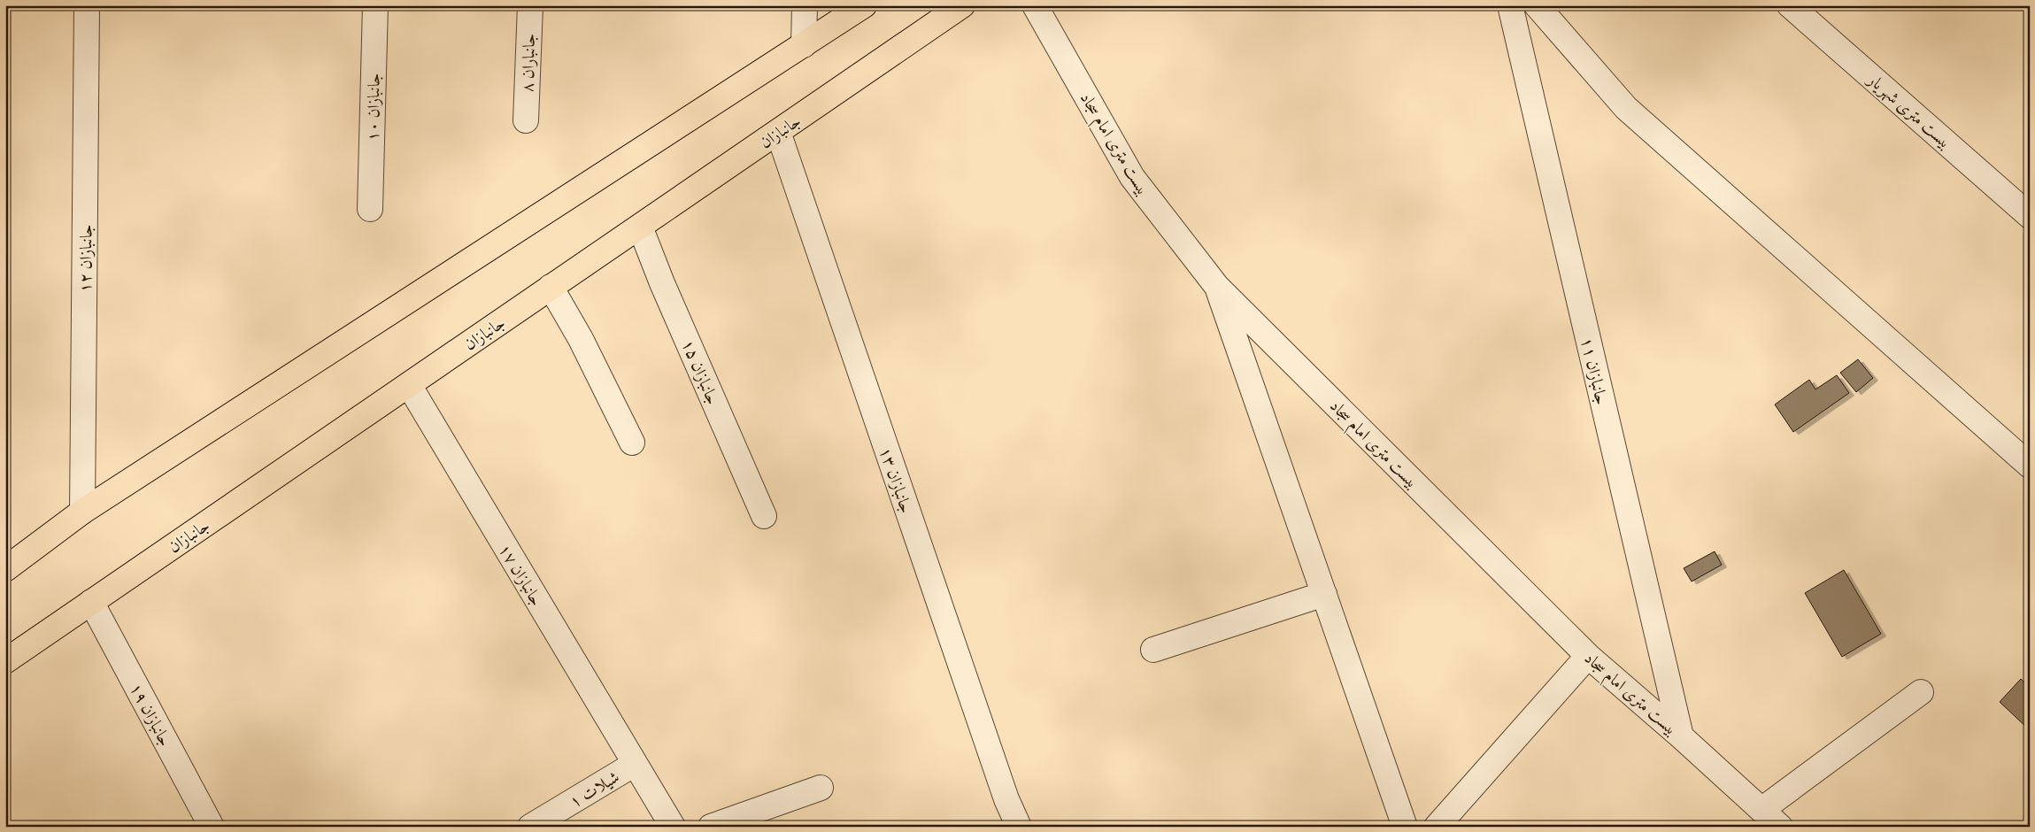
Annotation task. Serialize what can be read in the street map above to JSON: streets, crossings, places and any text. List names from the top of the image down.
{
  "streets": {
    "main road": ["جانبازان"],
    "street": [
      "جانباران ۸",
      "جانبازان ۱۰",
      "بیست متری شهریار",
      "بیست متری امام سجاد",
      "جانبازان ۱۲",
      "جانبازان ۱۱",
      "جانبازان ۱۵",
      "جانبازان ۱۳",
      "جانبازان ۱۷",
      "جانبازان ۱۹",
      "شیلات ۱"
    ]
  },
  "crossings": [
    ["جانبازان", "جانبازان ۱۵"],
    ["جانبازان", "جانبازان ۱۳"],
    ["جانبازان", "جانبازان ۱۷"],
    ["جانبازان", "جانبازان ۱۹"],
    ["بیست متری امام سجاد", "جانبازان ۱۱"],
    ["جانبازان ۱۷", "شیلات ۱"]
  ]
}
